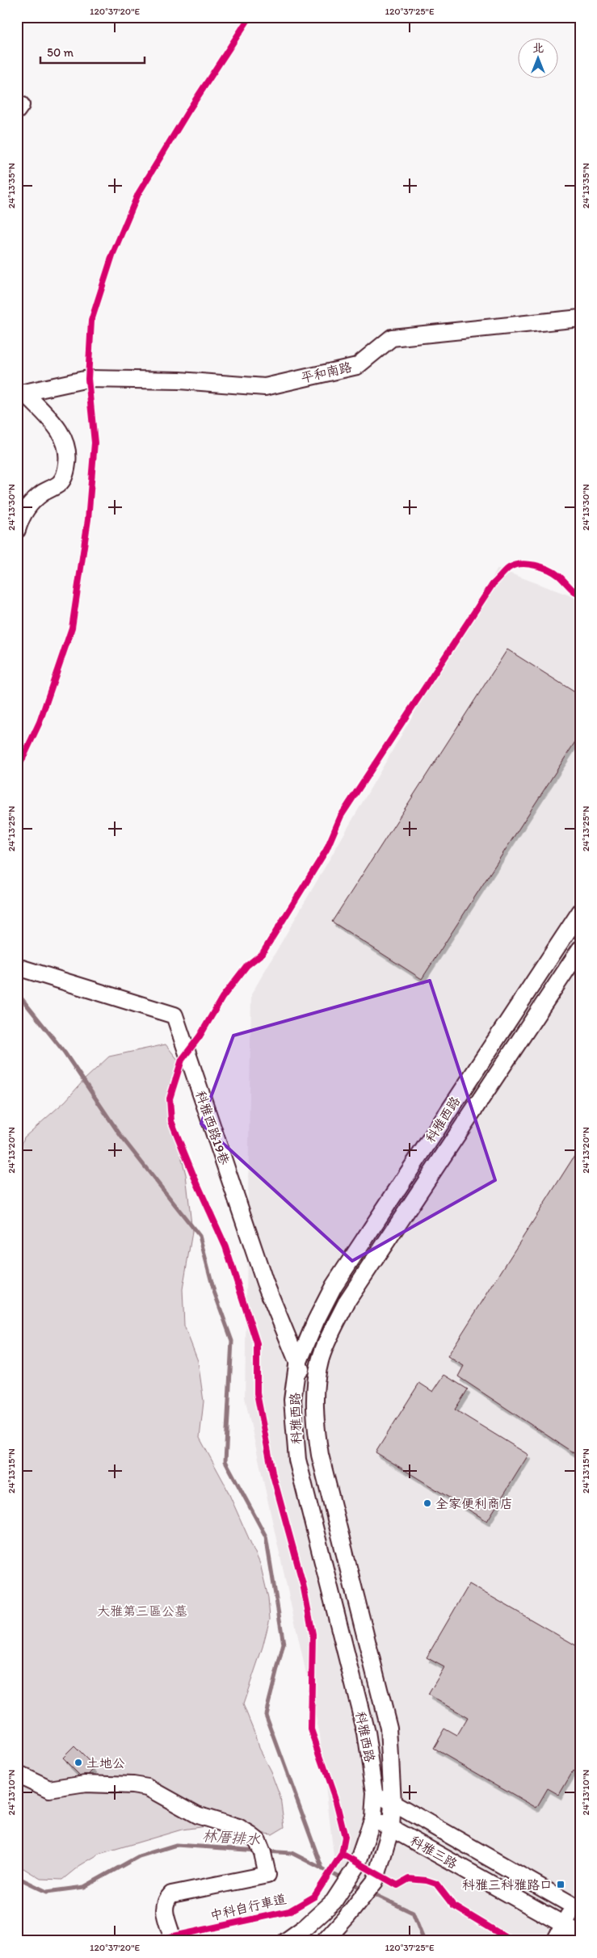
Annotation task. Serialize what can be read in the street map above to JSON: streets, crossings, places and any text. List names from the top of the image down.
{
  "streets": {
    "street": [
      "平和南路",
      "科雅西路",
      "科雅西路19巷",
      "科雅三路"
    ],
    "cycle path": ["中科自行車道"]
  },
  "crossings": [
    ["科雅西路", "科雅西路19巷"],
    ["科雅西路", "科雅三路"]
  ],
  "water": ["林厝排水"],
  "parks": ["大雅第三區公墓"],
  "places": {
    "other": ["全家便利商店", "土地公"],
    "transit": ["科雅三科雅路口"]
  },
  "scale_bar": "50 m",
  "north": "top",
  "coordinates": [
    "120°37'20\"E",
    "120°37'25\"E",
    "24°13'35\"N",
    "24°13'30\"N",
    "24°13'25\"N",
    "24°13'20\"N",
    "24°13'15\"N",
    "24°13'10\"N"
  ]
}
